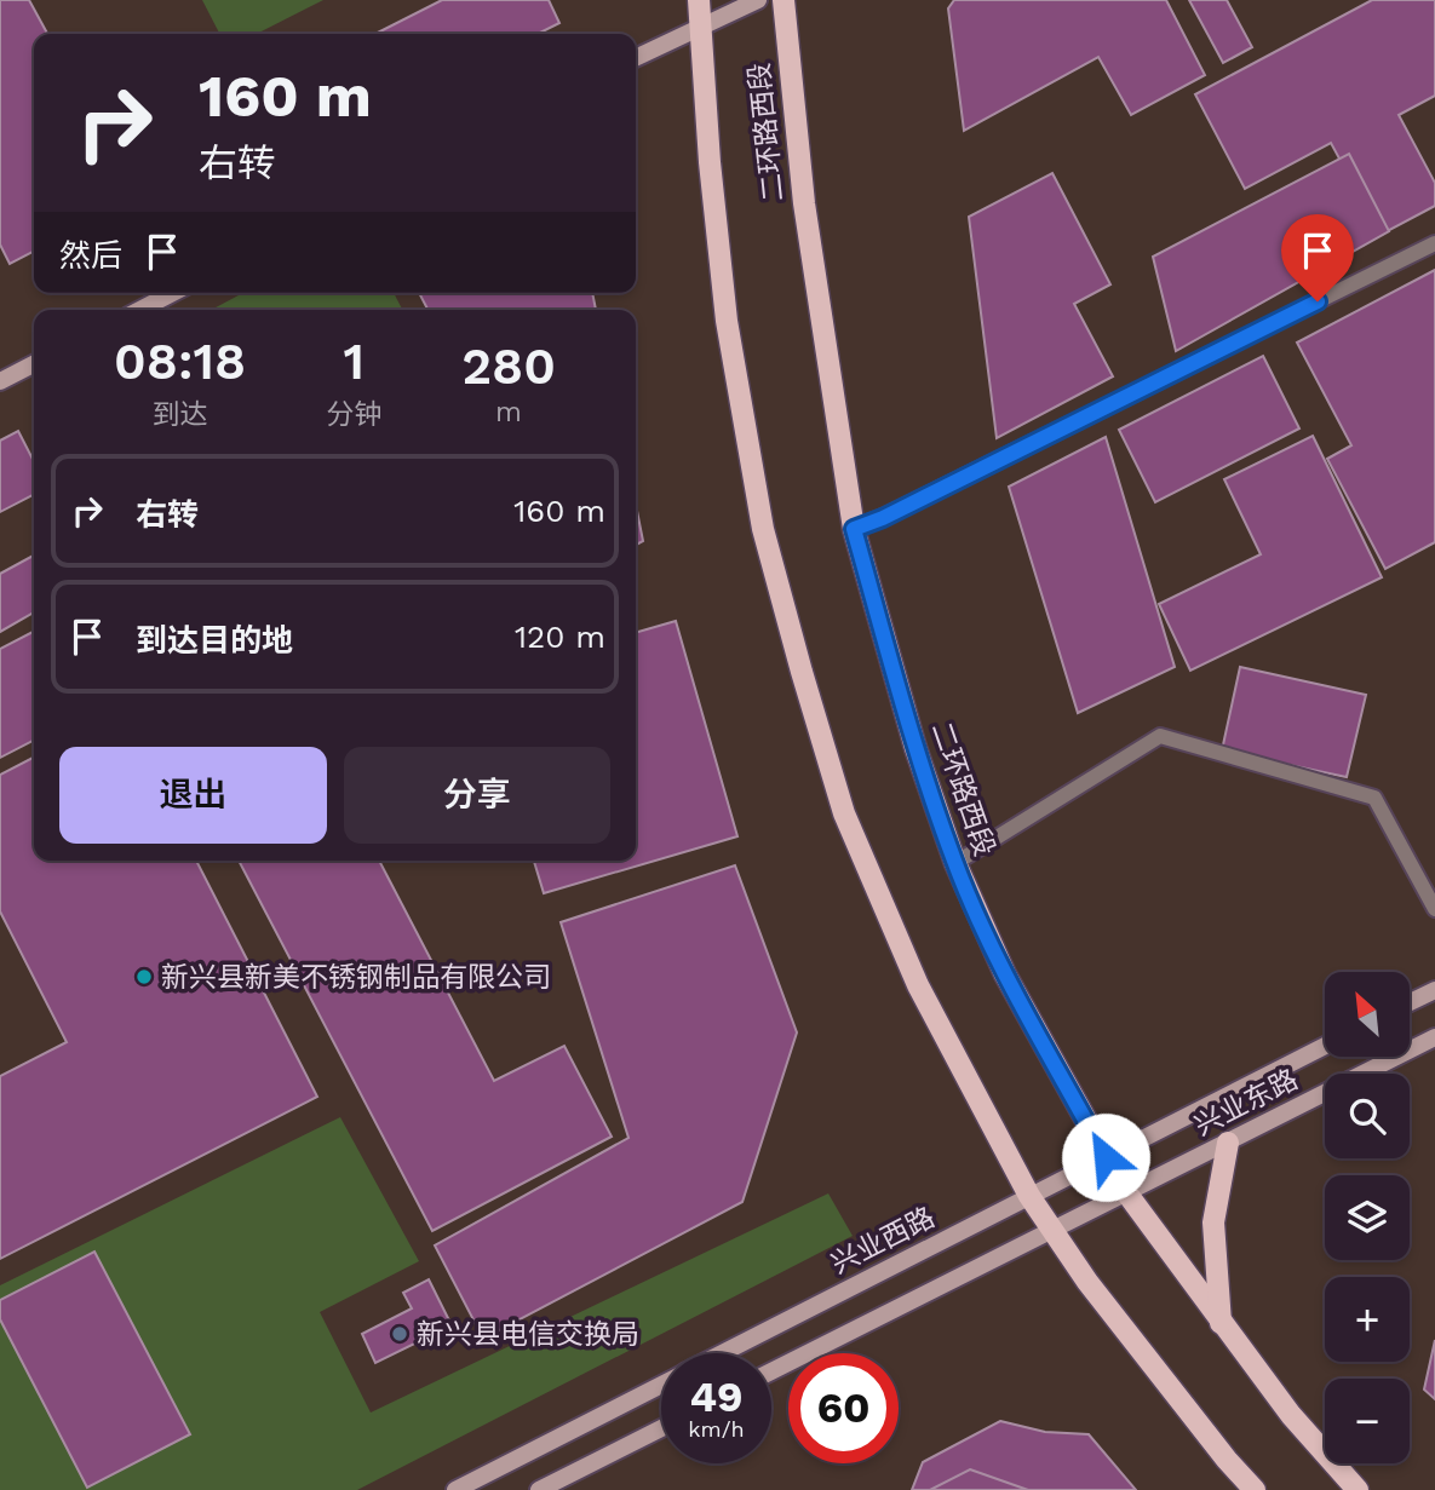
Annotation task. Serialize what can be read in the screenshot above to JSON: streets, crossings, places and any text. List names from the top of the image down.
{
  "streets": {
    "main road": ["二环路西段"],
    "street": ["兴业东路", "兴业西路"]
  },
  "crossings": [
    ["二环路西段", "兴业东路"],
    ["二环路西段", "兴业西路"],
    ["兴业东路", "兴业西路"]
  ],
  "places": ["新兴县新美不锈钢制品有限公司", "新兴县电信交换局"],
  "north": "top left",
  "page": {
    "turn": ["160 m", "右转"],
    "then": "然后",
    "eta": [
      "08:18",
      "到达",
      "1",
      "分钟",
      "280",
      "m"
    ],
    "list": [
      {
        "name": "右转",
        "value": "160 m"
      },
      {
        "name": "到达目的地",
        "value": "120 m"
      }
    ],
    "buttons": ["退出", "分享"],
    "map_buttons": ["+", "−"],
    "speed": "49 km/h",
    "limit": "60"
  }
}
